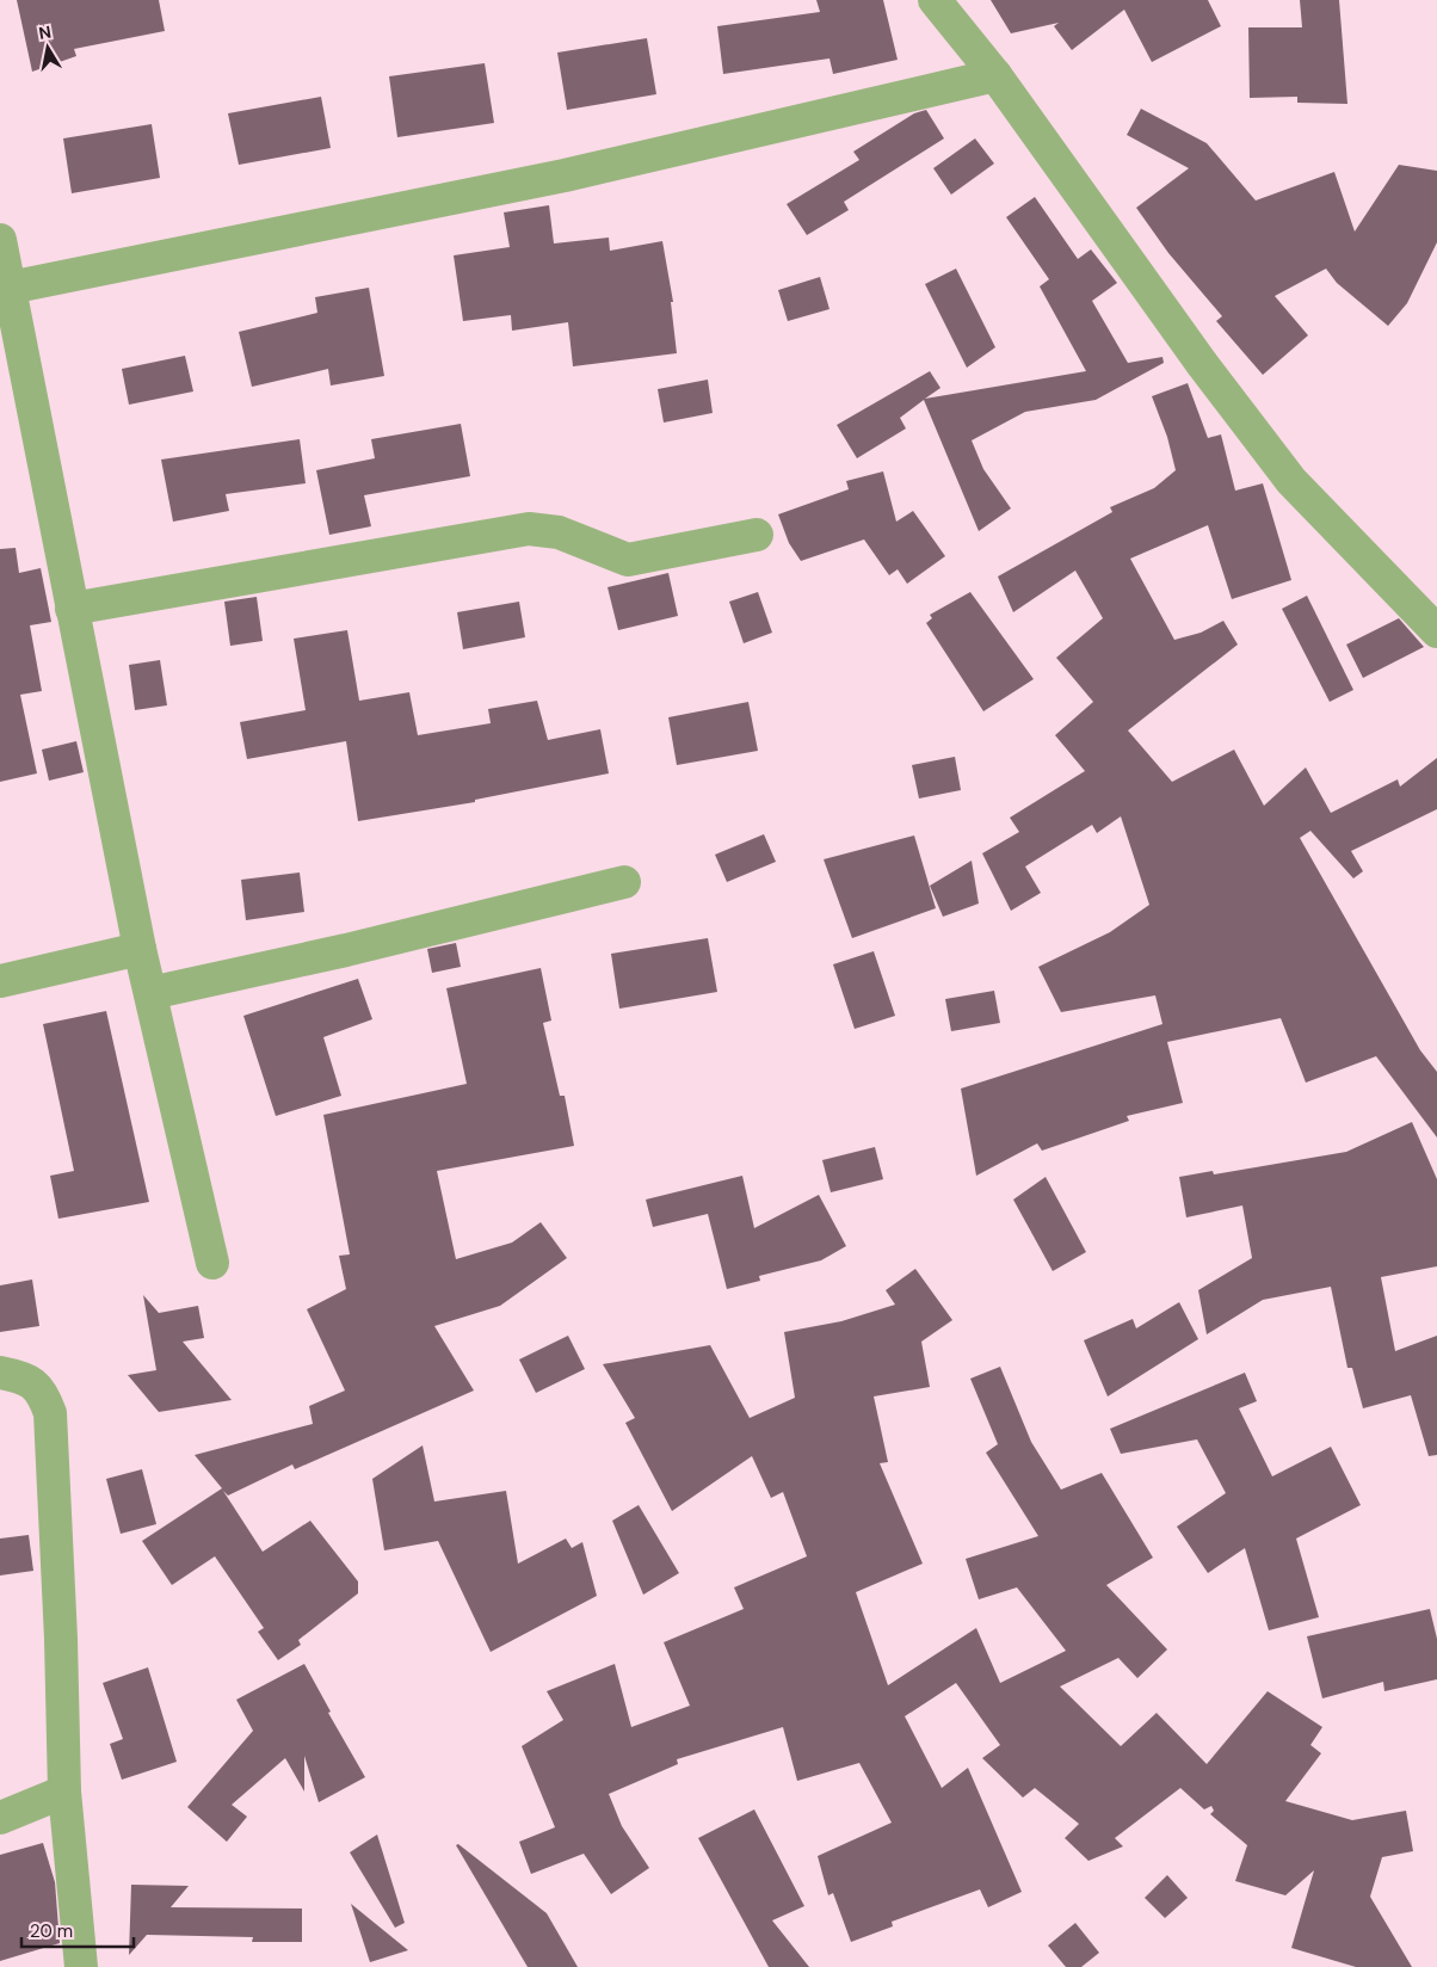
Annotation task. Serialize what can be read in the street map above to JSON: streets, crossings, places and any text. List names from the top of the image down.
{
  "scale_bar": "20 m",
  "north": "top"
}
